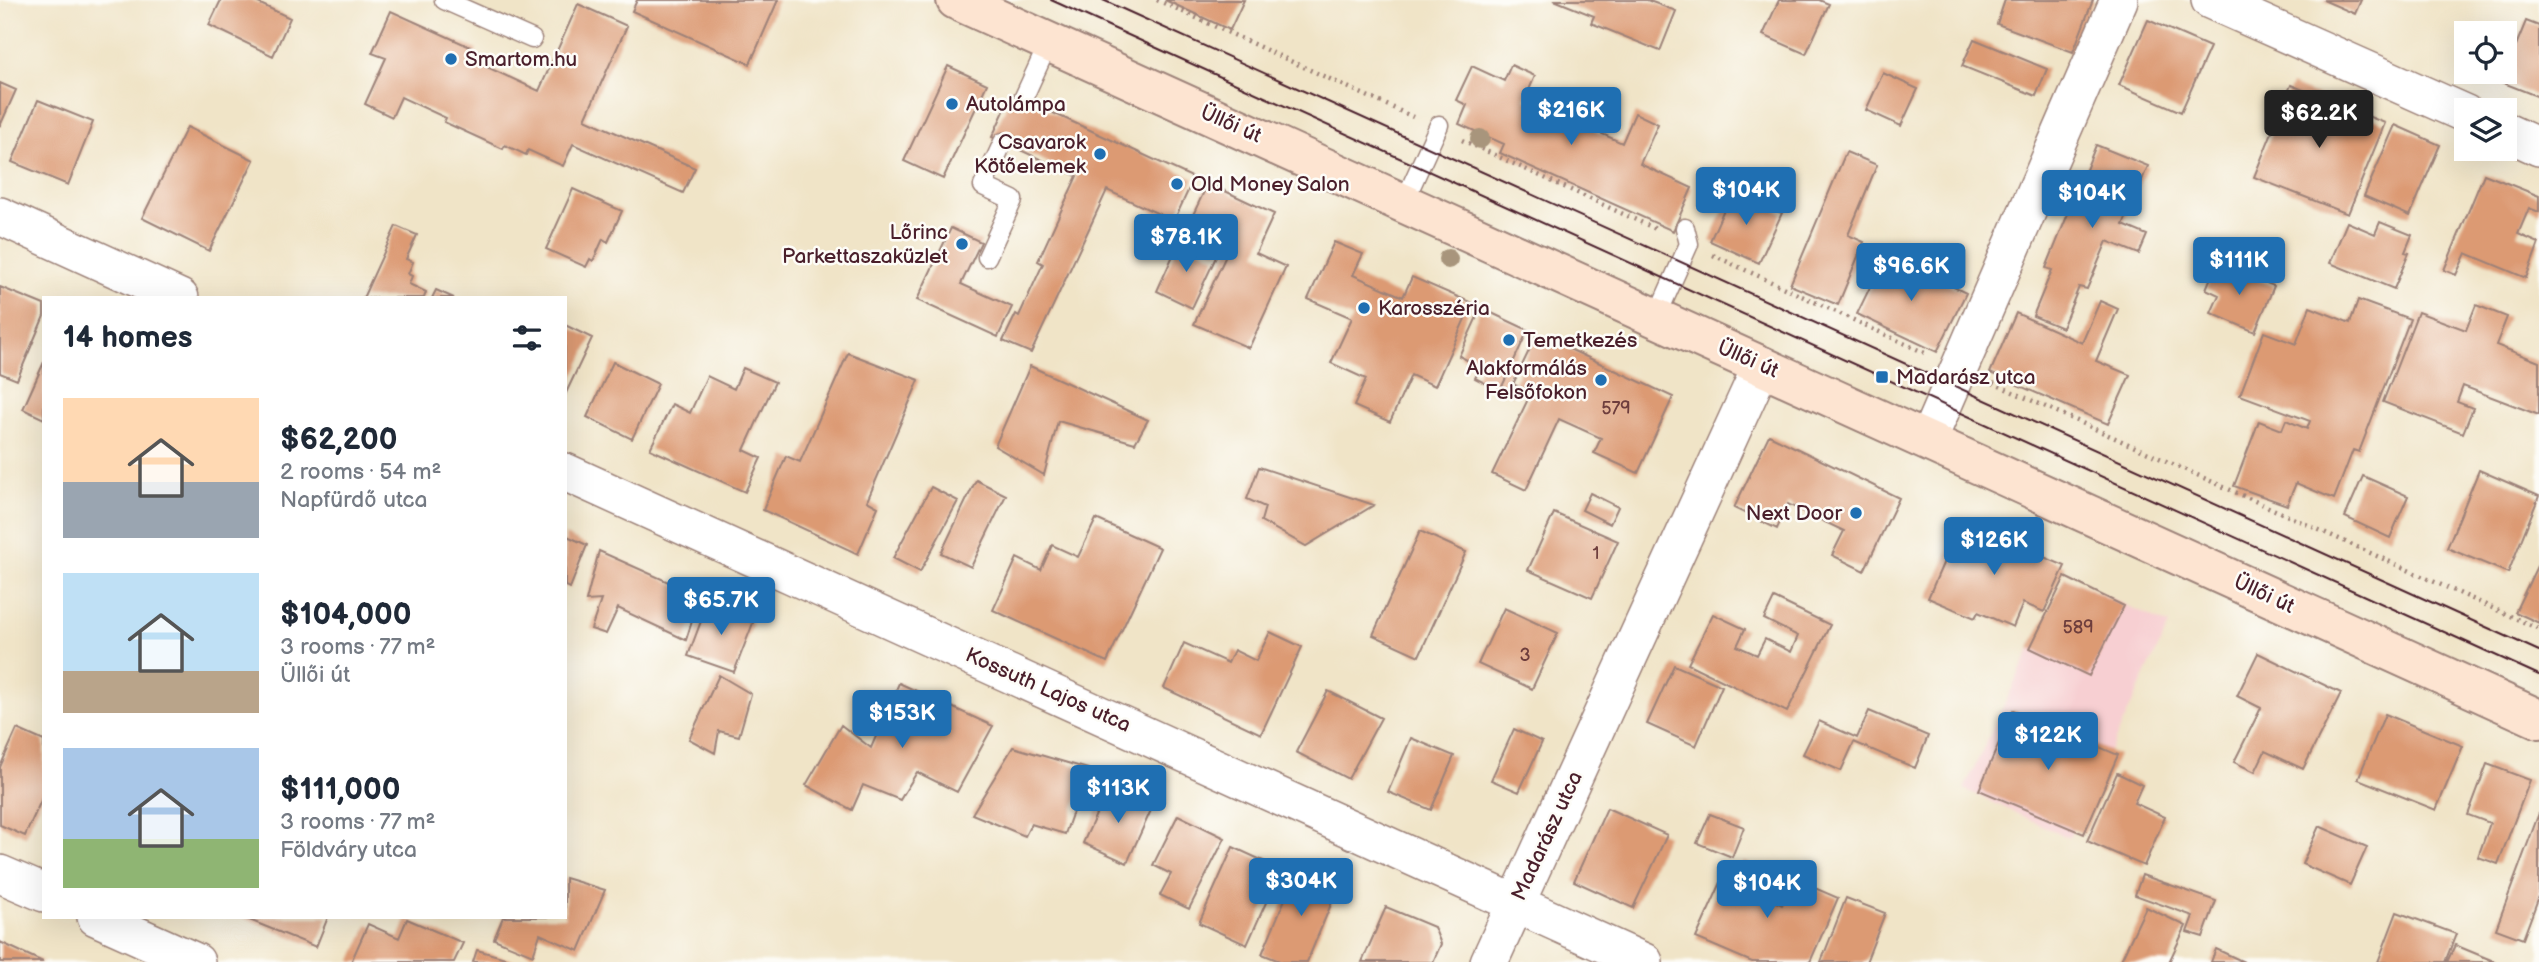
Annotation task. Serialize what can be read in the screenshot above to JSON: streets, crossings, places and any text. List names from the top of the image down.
{
  "streets": {
    "main road": ["Üllői út"],
    "street": ["Kossuth Lajos utca", "Madarász utca"]
  },
  "crossings": [
    ["Üllői út", "Madarász utca"],
    ["Kossuth Lajos utca", "Madarász utca"]
  ],
  "places": {
    "other": [
      "Smartom.hu",
      "Autolámpa",
      "Csavarok Kötőelemek",
      "Old Money Salon",
      "Lőrinc Parkettaszaküzlet",
      "Karosszéria",
      "Temetkezés",
      "Alakformálás Felsőfokon",
      "Next Door"
    ],
    "transit": ["Madarász utca"]
  },
  "house_numbers": [
    "579",
    "1",
    "589",
    "3"
  ],
  "page": {
    "price": [
      "$216K",
      "$62.2K",
      "$104K",
      "$104K",
      "$78.1K",
      "$111K",
      "$96.6K",
      "$126K",
      "$65.7K",
      "$153K",
      "$122K",
      "$113K",
      "$304K",
      "$104K"
    ],
    "heading": "14 homes",
    "list": [
      {
        "name": "$62,200",
        "note": "2 rooms · 54 m² · Napfürdő utca"
      },
      {
        "name": "$104,000",
        "note": "3 rooms · 77 m² · Üllői út"
      },
      {
        "name": "$111,000",
        "note": "3 rooms · 77 m² · Földváry utca"
      }
    ]
  }
}
